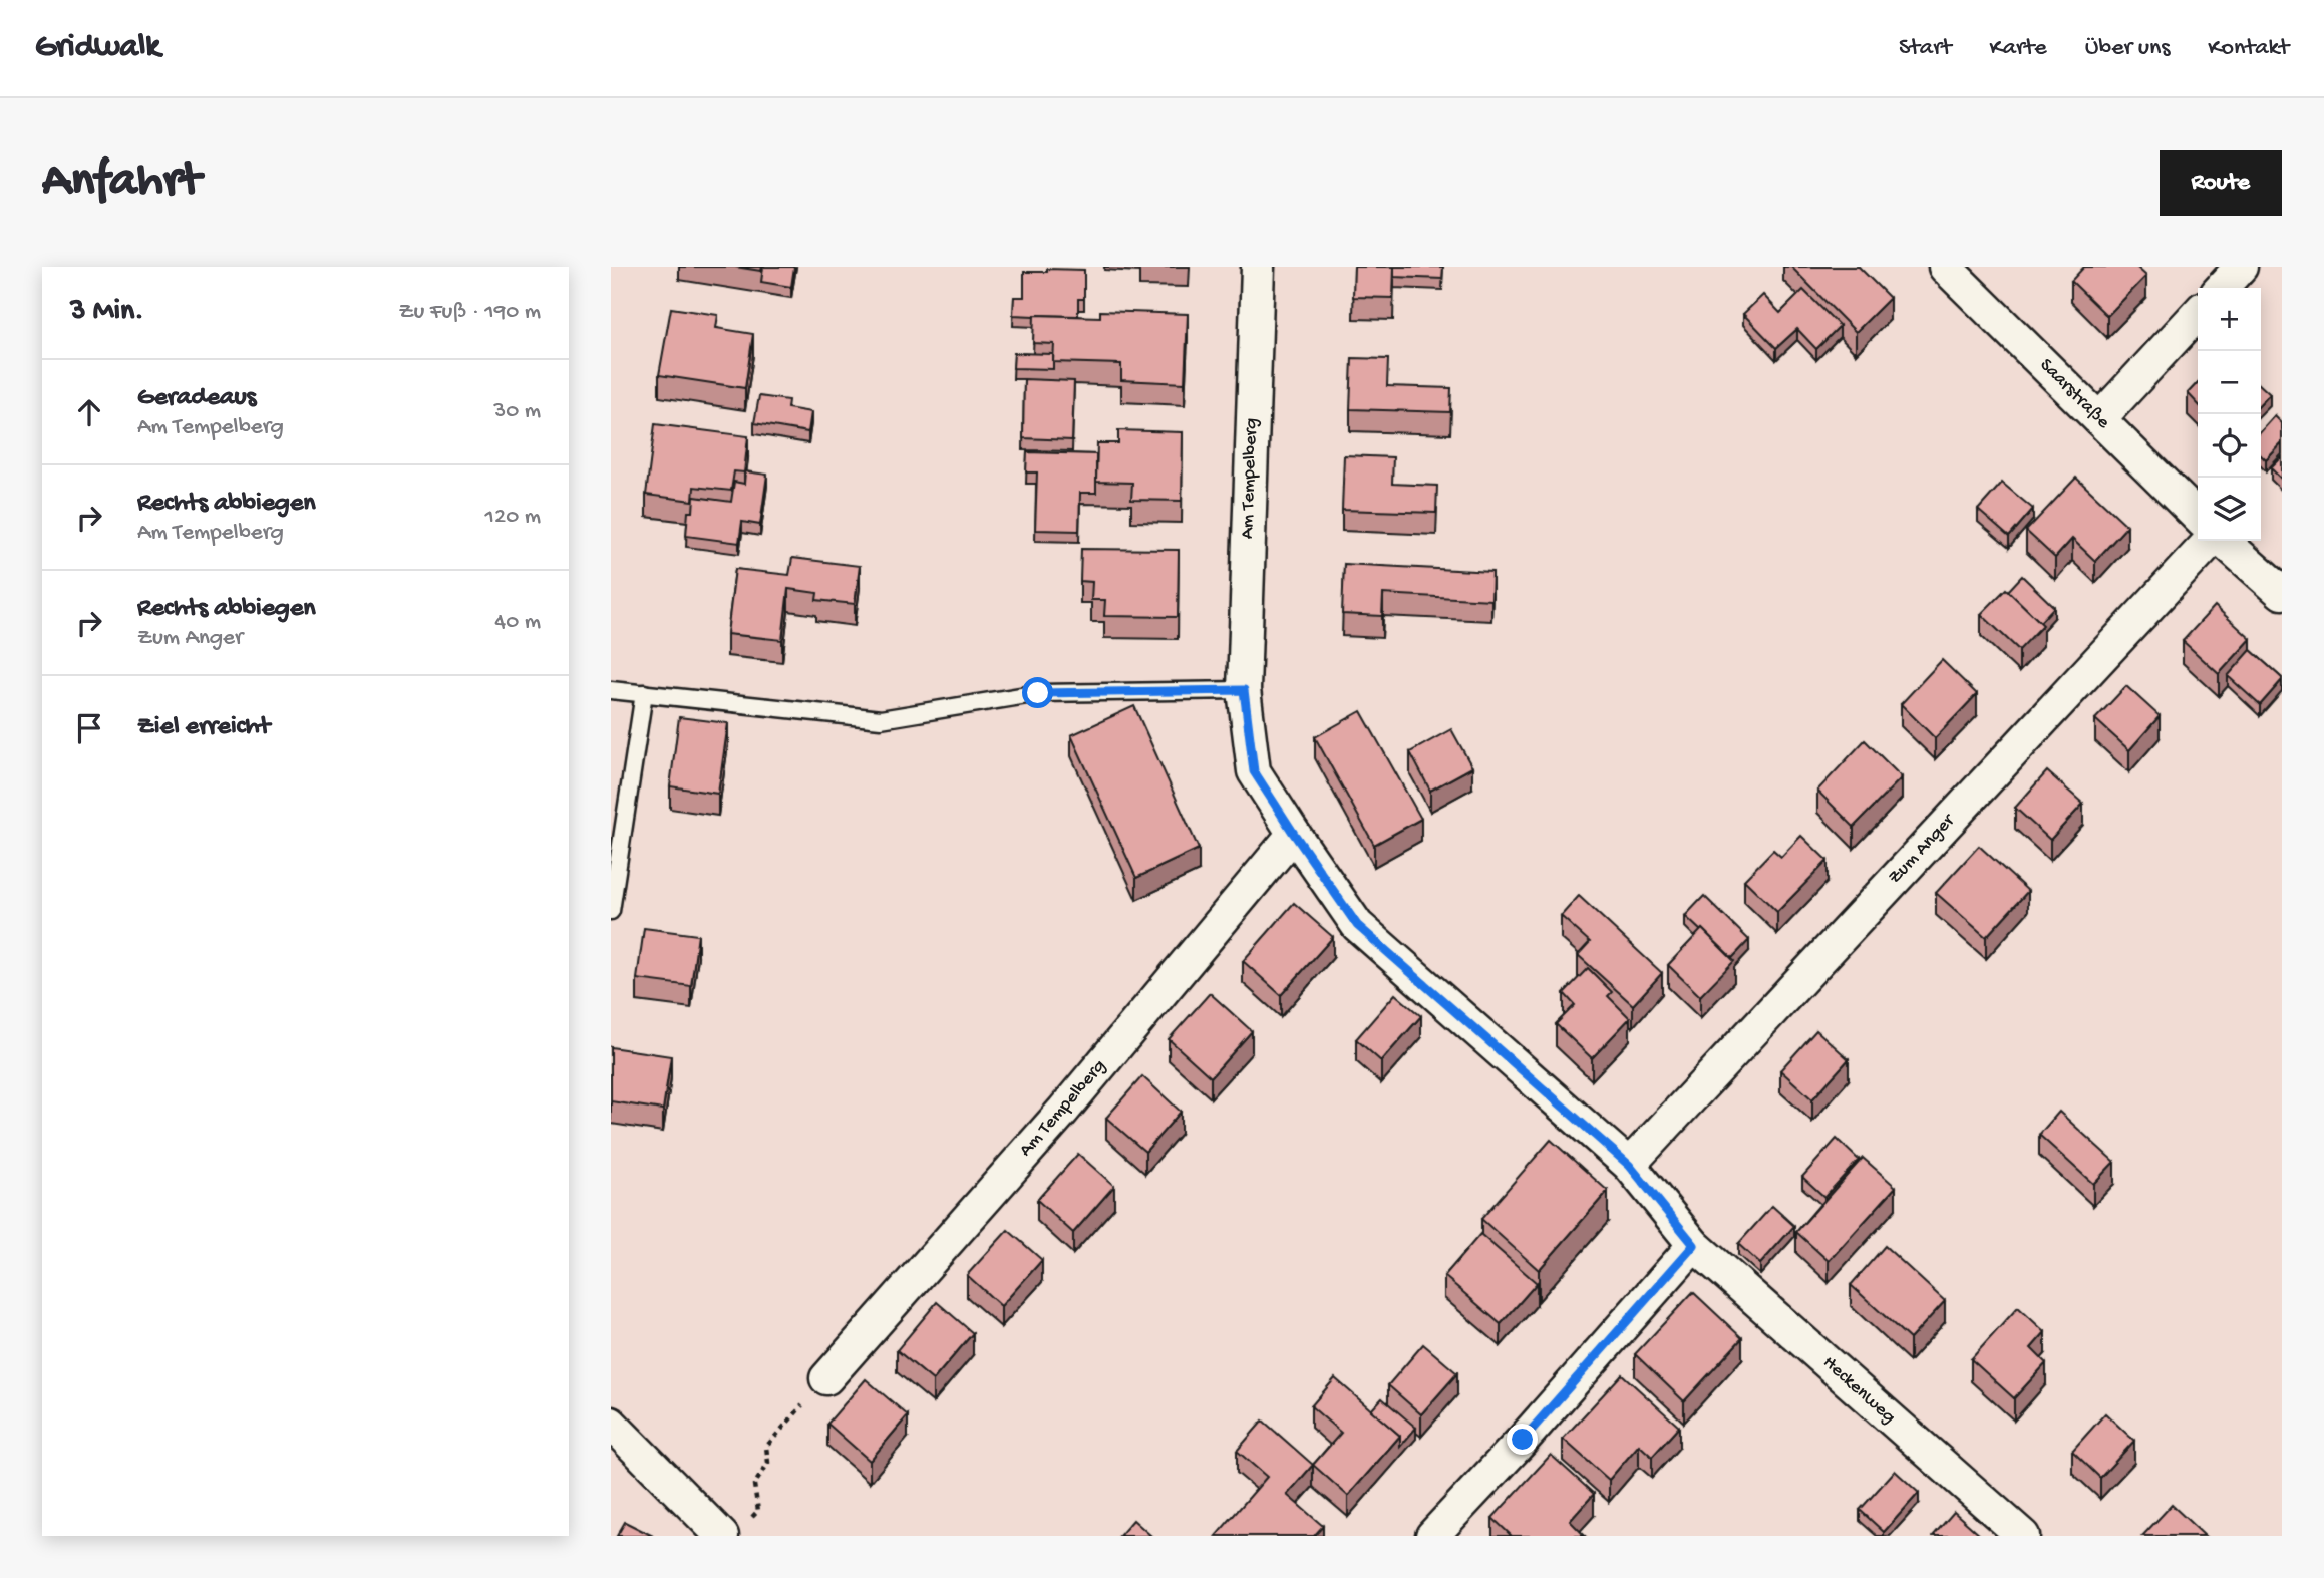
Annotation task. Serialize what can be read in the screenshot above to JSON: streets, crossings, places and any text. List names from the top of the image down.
{
  "streets": {
    "street": [
      "Saarstraße",
      "Am Tempelberg",
      "Zum Anger",
      "Heckenweg"
    ]
  },
  "crossings": [
    ["Am Tempelberg", "Zum Anger"],
    ["Am Tempelberg", "Heckenweg"]
  ],
  "page": {
    "header": "Gridwalk",
    "nav": [
      "Start",
      "Karte",
      "Über uns",
      "Kontakt"
    ],
    "buttons": "Route",
    "title": "Anfahrt",
    "heading": ["3 Min.", "Zu Fuß · 190 m"],
    "map_buttons": ["+", "−"],
    "list": [
      ["Geradeaus", "Am Tempelberg", "30 m"],
      ["Rechts abbiegen", "Am Tempelberg", "120 m"],
      ["Rechts abbiegen", "Zum Anger", "40 m"],
      "Ziel erreicht"
    ]
  }
}
